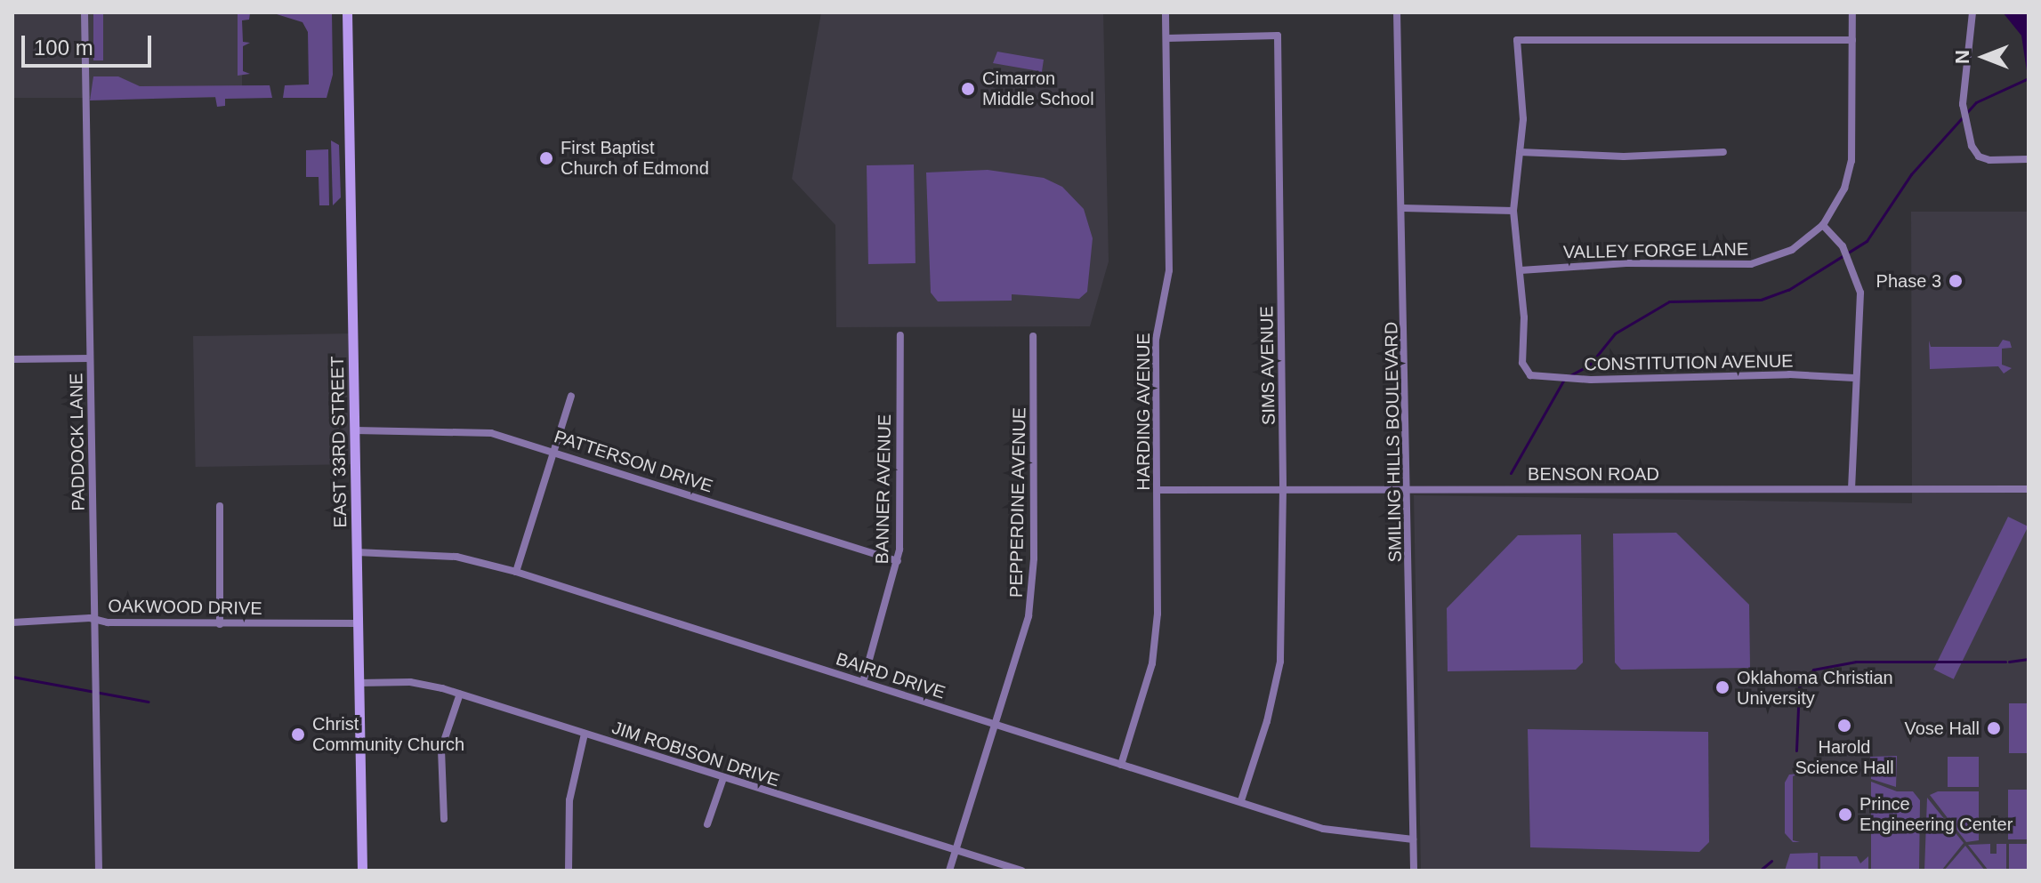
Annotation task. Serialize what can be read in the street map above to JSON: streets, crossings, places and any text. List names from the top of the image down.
{
  "streets": {
    "street": [
      "VALLEY FORGE LANE",
      "CONSTITUTION AVENUE",
      "SIMS AVENUE",
      "HARDING AVENUE",
      "PADDOCK LANE",
      "EAST 33RD STREET",
      "SMILING HILLS BOULEVARD",
      "PATTERSON DRIVE",
      "BENSON ROAD",
      "BANNER AVENUE",
      "PEPPERDINE AVENUE",
      "OAKWOOD DRIVE",
      "BAIRD DRIVE",
      "JIM ROBISON DRIVE"
    ]
  },
  "crossings": [
    ["VALLEY FORGE LANE", "CONSTITUTION AVENUE"],
    ["SIMS AVENUE", "HARDING AVENUE"],
    ["SIMS AVENUE", "BENSON ROAD"],
    ["SIMS AVENUE", "BAIRD DRIVE"],
    ["HARDING AVENUE", "BENSON ROAD"],
    ["HARDING AVENUE", "BAIRD DRIVE"],
    ["PADDOCK LANE", "OAKWOOD DRIVE"],
    ["EAST 33RD STREET", "PATTERSON DRIVE"],
    ["EAST 33RD STREET", "OAKWOOD DRIVE"],
    ["EAST 33RD STREET", "BAIRD DRIVE"],
    ["EAST 33RD STREET", "JIM ROBISON DRIVE"],
    ["SMILING HILLS BOULEVARD", "BENSON ROAD"],
    ["SMILING HILLS BOULEVARD", "BAIRD DRIVE"],
    ["PATTERSON DRIVE", "BANNER AVENUE"],
    ["BANNER AVENUE", "BAIRD DRIVE"],
    ["PEPPERDINE AVENUE", "BAIRD DRIVE"],
    ["PEPPERDINE AVENUE", "JIM ROBISON DRIVE"]
  ],
  "places": [
    "Cimarron Middle School",
    "First Baptist Church of Edmond",
    "Phase 3",
    "Oklahoma Christian University",
    "Harold Science Hall",
    "Vose Hall",
    "Christ Community Church",
    "Prince Engineering Center"
  ],
  "scale_bar": "100 m",
  "north": "left"
}
